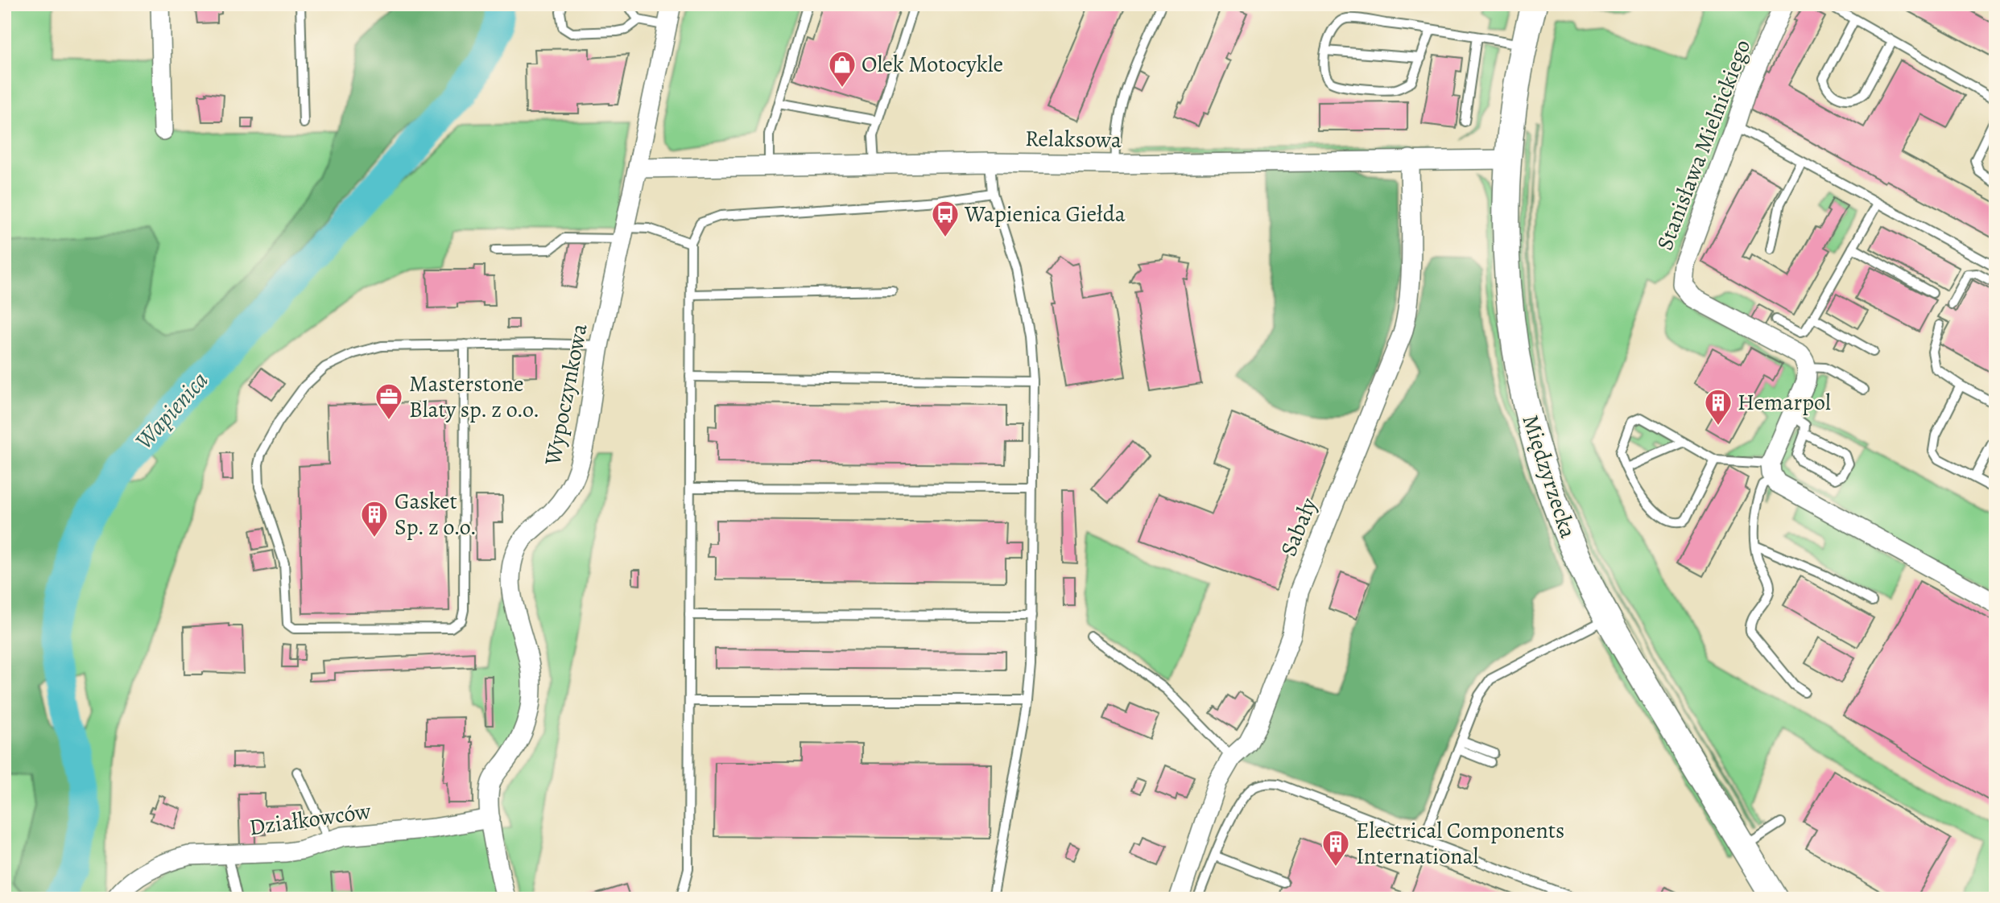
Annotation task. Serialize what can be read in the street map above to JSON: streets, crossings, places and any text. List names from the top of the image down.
{
  "streets": {
    "main road": ["Międzyrzecka"],
    "street": [
      "Relaksowa",
      "Stanisława Mielnickiego",
      "Wypoczynkowa",
      "Sabały",
      "Działkowców"
    ]
  },
  "crossings": [
    ["Relaksowa", "Wypoczynkowa"],
    ["Relaksowa", "Międzyrzecka"],
    ["Relaksowa", "Sabały"],
    ["Wypoczynkowa", "Działkowców"]
  ],
  "water": ["Wapienica"],
  "places": {
    "shop": ["Olek Motocykle"],
    "bus stop": ["Wapienica Giełda"],
    "office": ["Masterstone Blaty sp. z o.o."],
    "building": ["Hemarpol", "Gasket Sp. z o.o.", "Electrical Components International"]
  }
}
